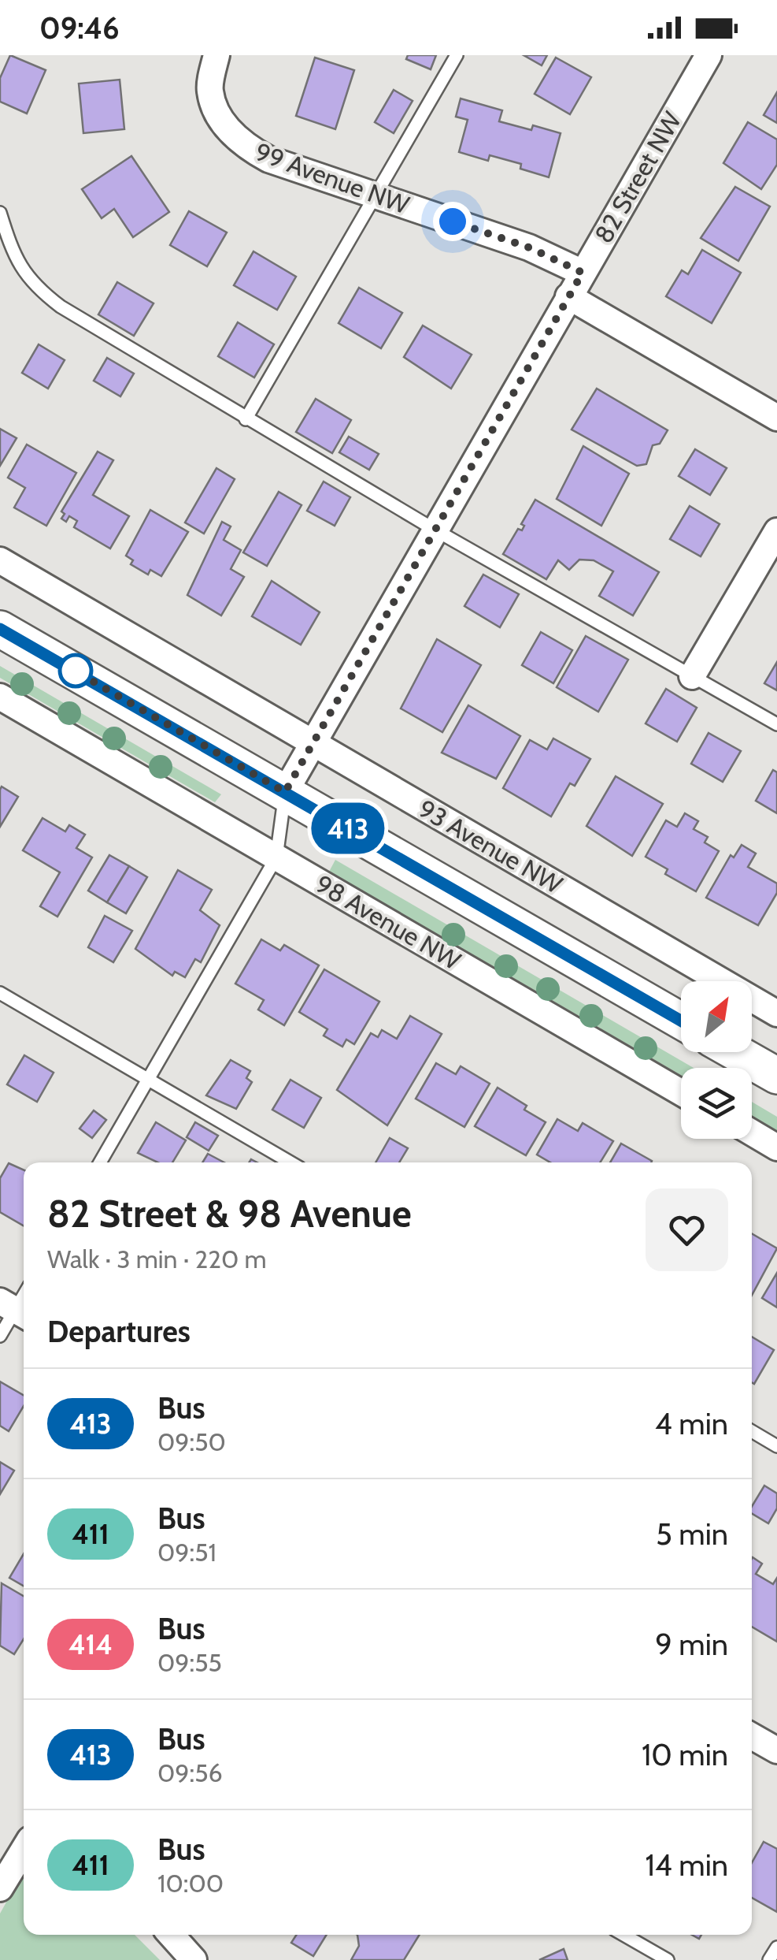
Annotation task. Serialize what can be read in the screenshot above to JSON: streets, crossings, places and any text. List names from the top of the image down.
{
  "streets": {
    "street": [
      "82 Street NW",
      "99 Avenue NW",
      "93 Avenue NW",
      "98 Avenue NW"
    ]
  },
  "crossings": [
    ["82 Street NW", "99 Avenue NW"],
    ["82 Street NW", "93 Avenue NW"]
  ],
  "lines": ["bus line 413"],
  "north": "top right",
  "page": {
    "status": "09:46",
    "on_map": "413",
    "heading": [
      ["82 Street & 98 Avenue", "Walk · 3 min · 220 m"],
      "Departures"
    ],
    "list": [
      {
        "mark": "413",
        "name": "Bus",
        "note": "09:50",
        "value": "4 min"
      },
      {
        "mark": "411",
        "name": "Bus",
        "note": "09:51",
        "value": "5 min"
      },
      {
        "mark": "414",
        "name": "Bus",
        "note": "09:55",
        "value": "9 min"
      },
      {
        "mark": "413",
        "name": "Bus",
        "note": "09:56",
        "value": "10 min"
      },
      {
        "mark": "411",
        "name": "Bus",
        "note": "10:00",
        "value": "14 min"
      }
    ]
  }
}
